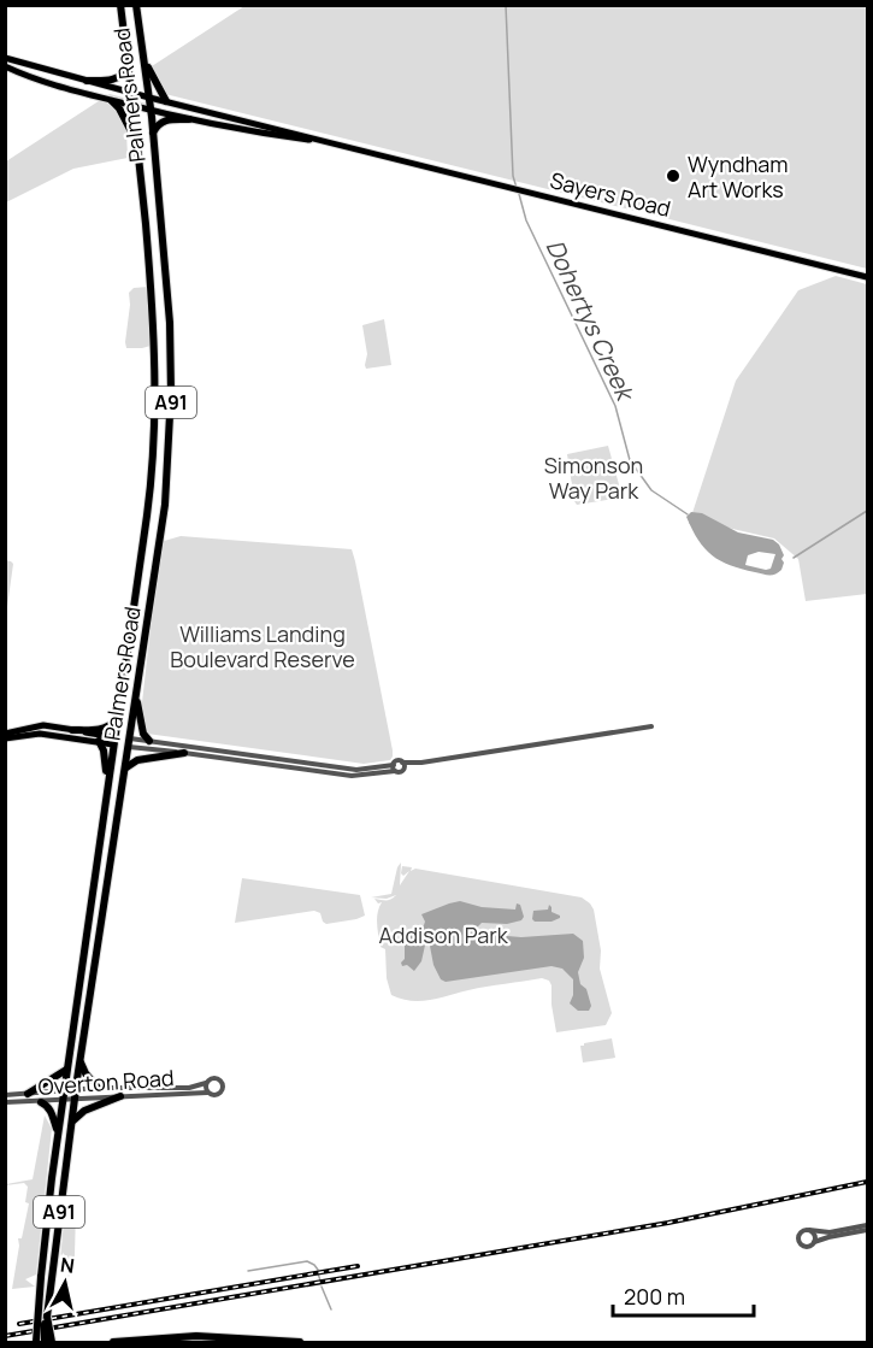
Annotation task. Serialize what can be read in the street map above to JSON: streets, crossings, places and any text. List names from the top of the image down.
{
  "streets": {
    "highway": ["Palmers Road", "A91"],
    "main road": ["Sayers Road"],
    "street": ["Overton Road"]
  },
  "crossings": [
    ["Palmers Road", "Sayers Road"],
    ["Palmers Road", "Overton Road"]
  ],
  "water": ["Dohertys Creek"],
  "parks": ["Simonson Way Park", "Williams Landing Boulevard Reserve", "Addison Park"],
  "places": ["Wyndham Art Works"],
  "scale_bar": "200 m",
  "north": "top"
}
